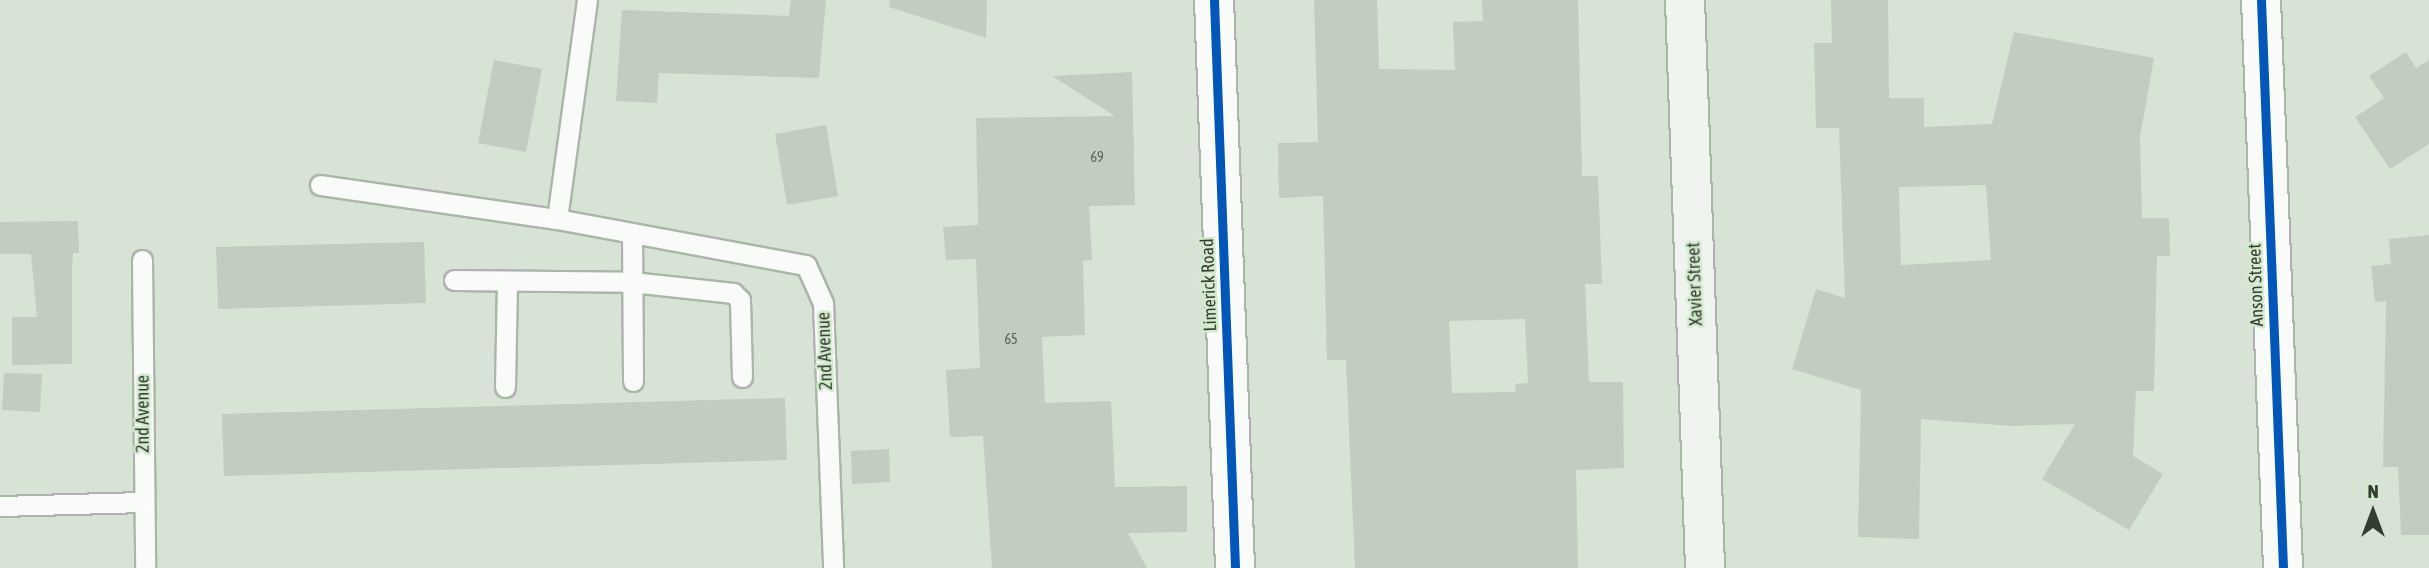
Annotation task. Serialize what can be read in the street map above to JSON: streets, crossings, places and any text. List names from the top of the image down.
{
  "streets": {
    "main road": ["Xavier Street"],
    "street": ["Limerick Road", "Anson Street"],
    "lane": ["2nd Avenue"]
  },
  "house_numbers": ["69", "65"],
  "north": "top"
}
